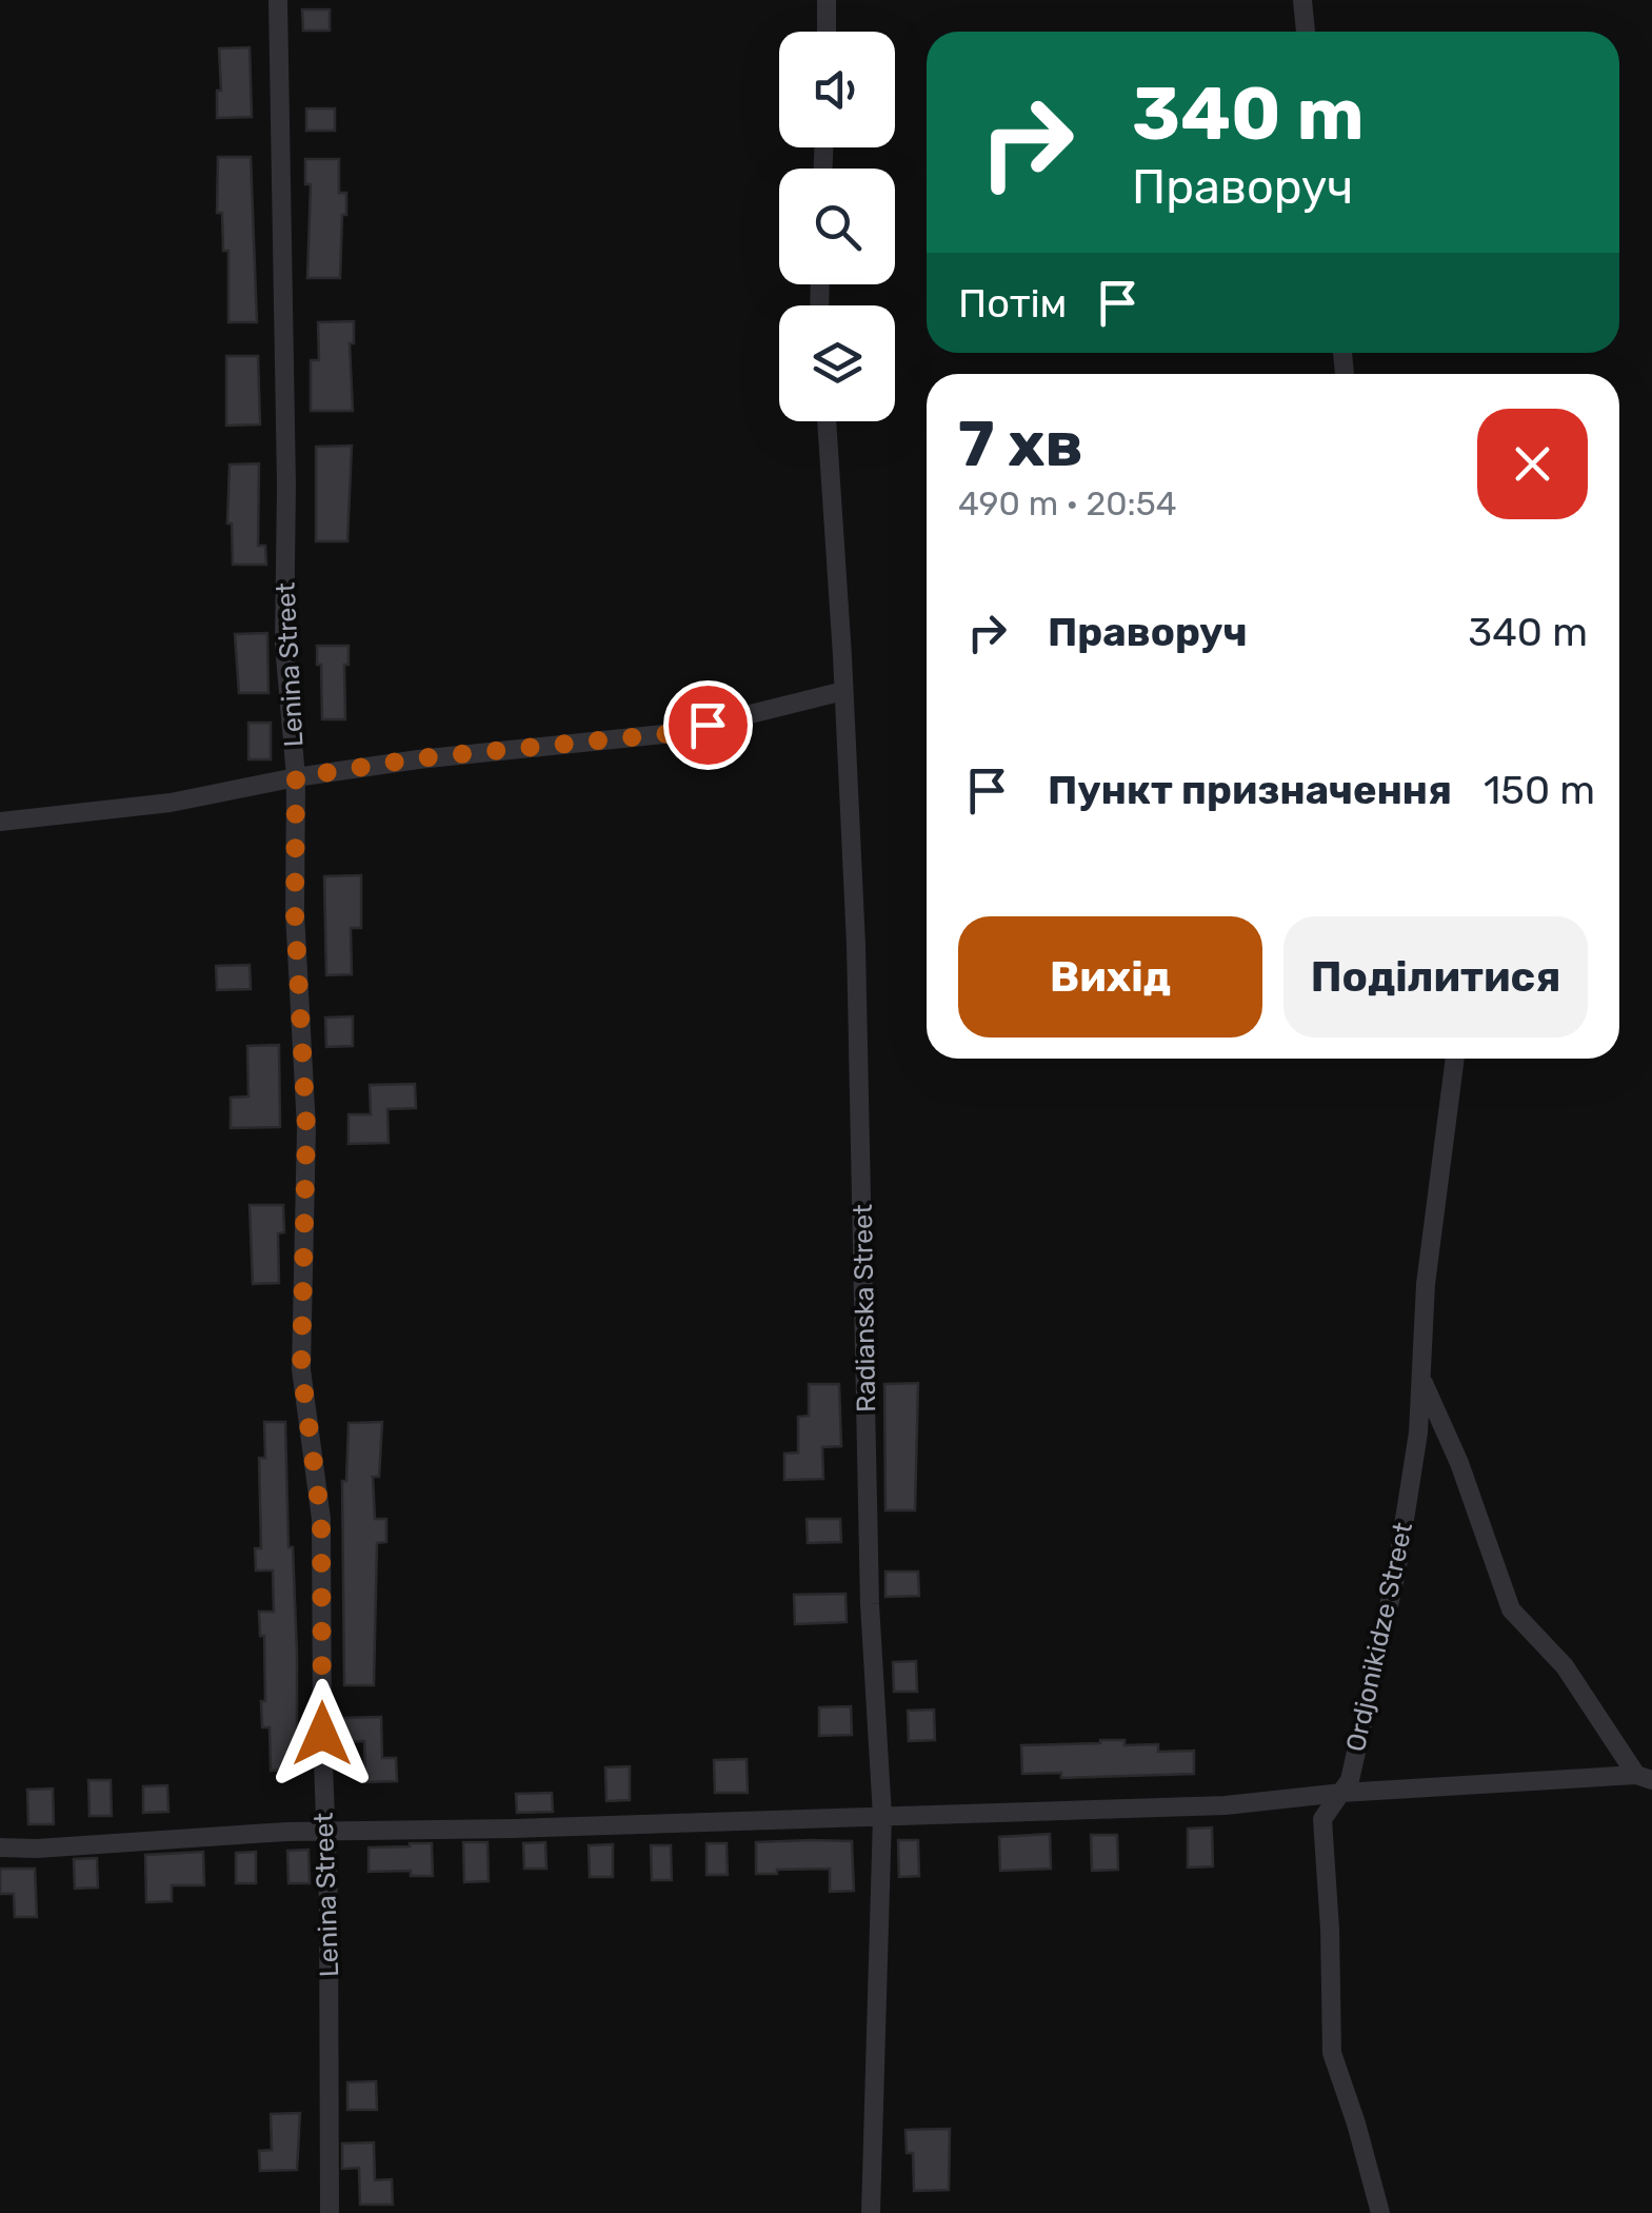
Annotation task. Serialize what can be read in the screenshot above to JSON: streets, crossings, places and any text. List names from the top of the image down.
{
  "streets": {
    "street": ["Lenina Street", "Radianska Street", "Ordjonikidze Street"]
  },
  "page": {
    "turn": ["340 m", "Праворуч"],
    "then": "Потім",
    "heading": ["7 хв", "490 m · 20:54"],
    "list": [
      {
        "name": "Праворуч",
        "value": "340 m"
      },
      {
        "name": "Пункт призначення",
        "value": "150 m"
      }
    ],
    "buttons": ["Вихід", "Поділитися"]
  }
}
